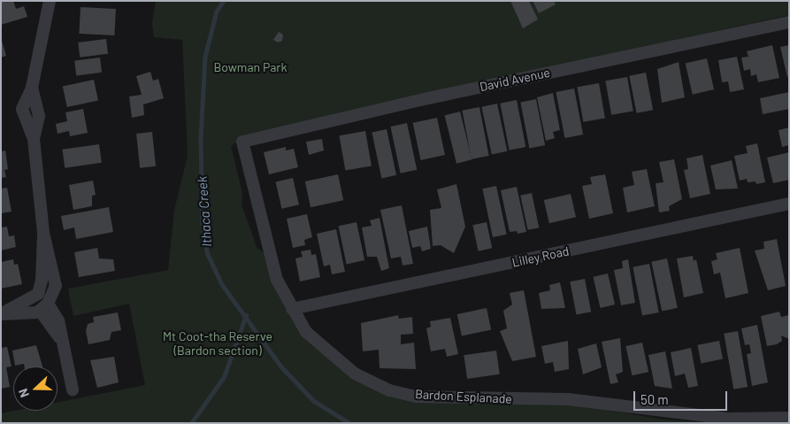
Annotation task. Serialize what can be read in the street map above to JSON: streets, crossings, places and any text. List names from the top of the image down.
{
  "streets": {
    "street": ["David Avenue", "Lilley Road", "Bardon Esplanade"]
  },
  "crossings": [
    ["David Avenue", "Bardon Esplanade"],
    ["Lilley Road", "Bardon Esplanade"]
  ],
  "water": ["Ithaca Creek"],
  "parks": ["Bowman Park", "Mt Coot-tha Reserve (Bardon section)"],
  "scale_bar": "50 m",
  "north": "left"
}
